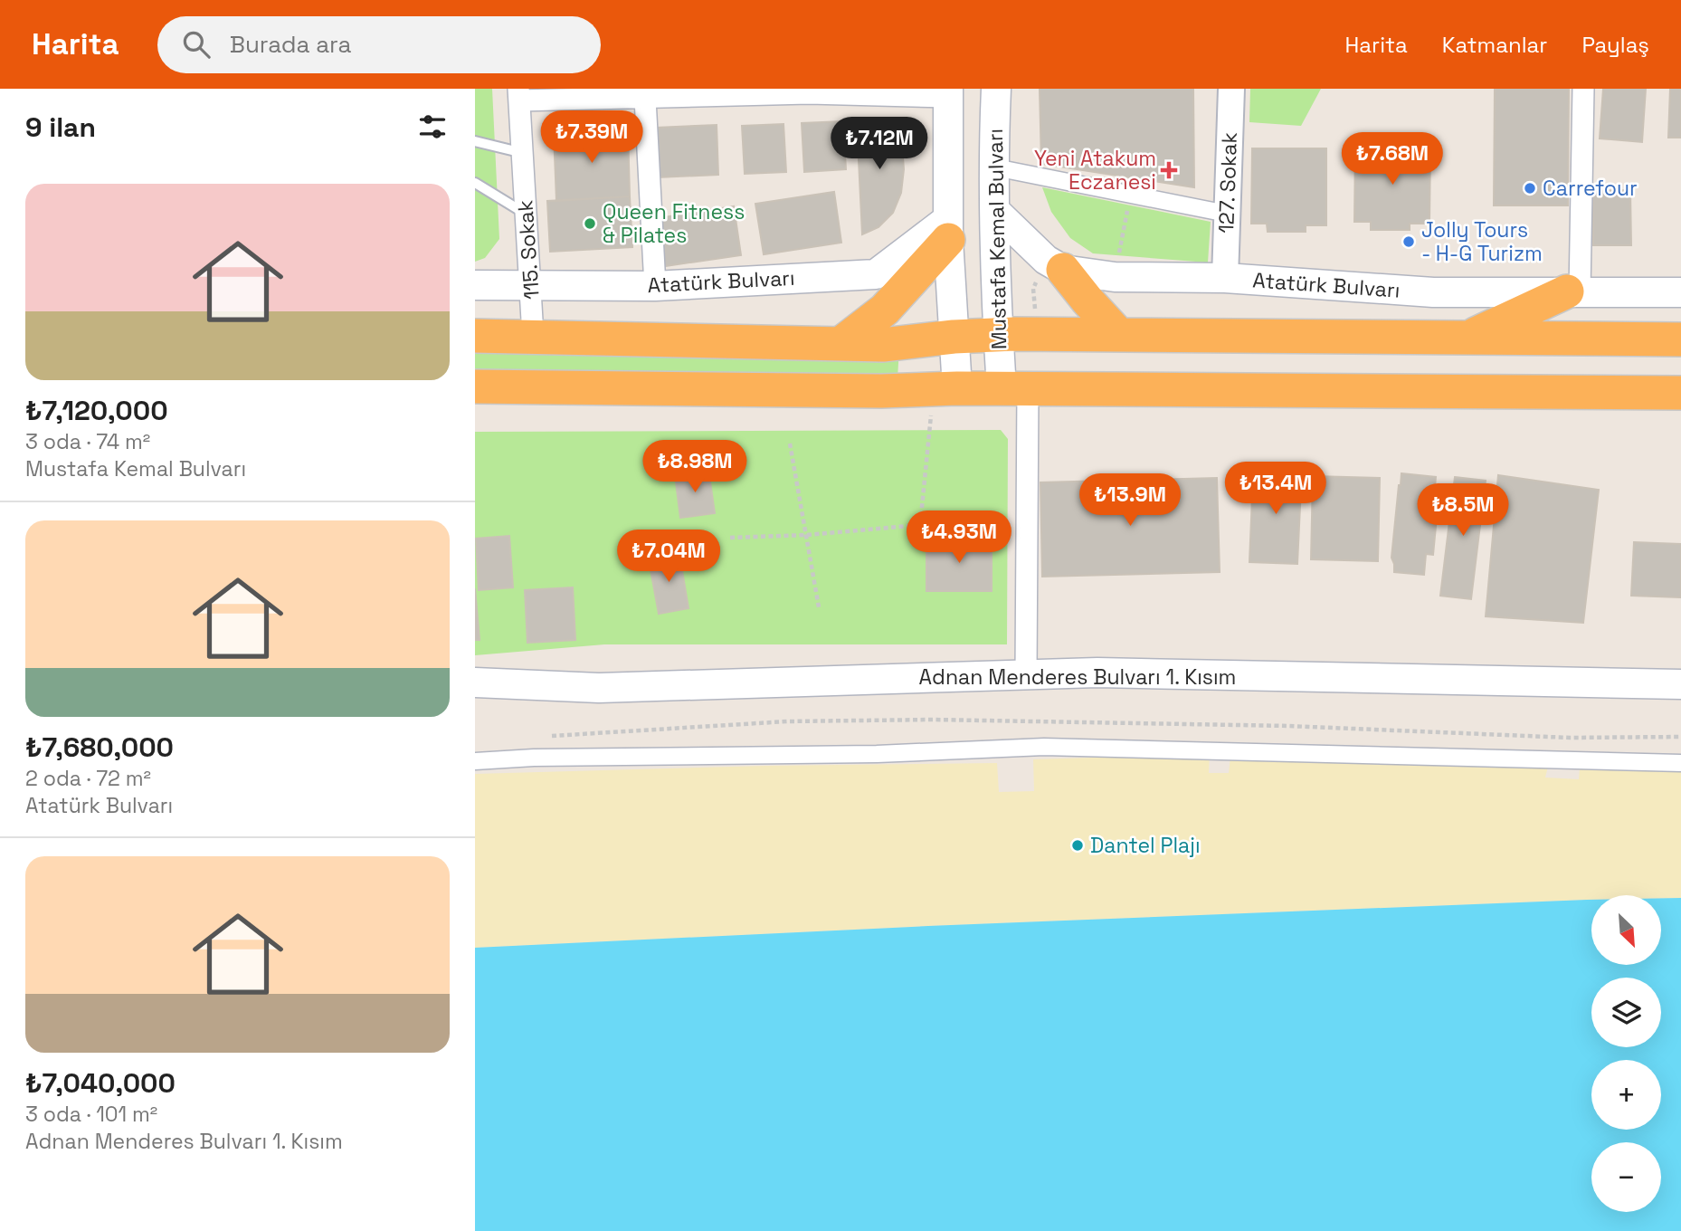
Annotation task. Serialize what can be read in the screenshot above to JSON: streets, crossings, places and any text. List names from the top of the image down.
{
  "streets": {
    "main road": ["Mustafa Kemal Bulvarı", "Atatürk Bulvarı", "Adnan Menderes Bulvarı 1. Kısım"],
    "street": ["127. Sokak", "115. Sokak"]
  },
  "crossings": [
    ["127. Sokak", "Atatürk Bulvarı"],
    ["Mustafa Kemal Bulvarı", "Atatürk Bulvarı"],
    ["115. Sokak", "Atatürk Bulvarı"]
  ],
  "places": {
    "health": ["Yeni Atakum Eczanesi"],
    "other": [
      "Carrefour",
      "Queen Fitness & Pilates",
      "Jolly Tours - H-G Turizm",
      "Dantel Plajı"
    ]
  },
  "north": "bottom right",
  "page": {
    "header": "Harita",
    "search": "Burada ara",
    "nav": ["Harita", "Katmanlar", "Paylaş"],
    "heading": "9 ilan",
    "price": [
      "₺7.39M",
      "₺7.12M",
      "₺7.68M",
      "₺8.98M",
      "₺13.4M",
      "₺13.9M",
      "₺8.5M",
      "₺4.93M",
      "₺7.04M"
    ],
    "list": [
      {
        "name": "₺7,120,000",
        "note": "3 oda · 74 m² · Mustafa Kemal Bulvarı"
      },
      {
        "name": "₺7,680,000",
        "note": "2 oda · 72 m² · Atatürk Bulvarı"
      },
      {
        "name": "₺7,040,000",
        "note": "3 oda · 101 m² · Adnan Menderes Bulvarı 1. Kısım"
      }
    ],
    "map_buttons": ["+", "−"]
  }
}
